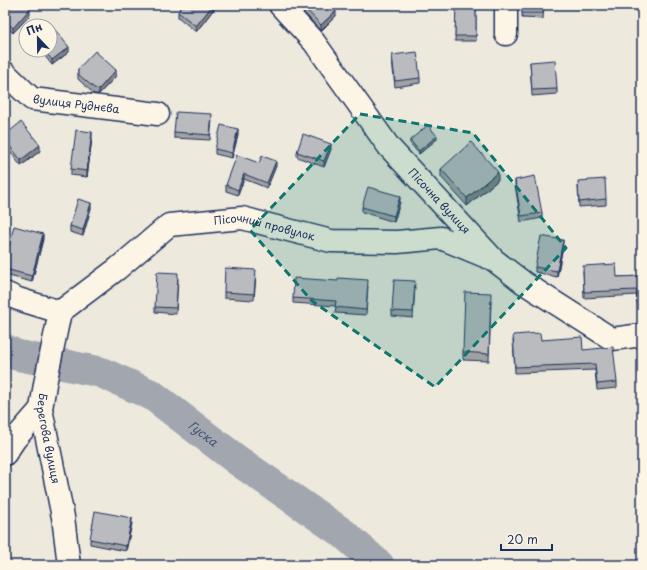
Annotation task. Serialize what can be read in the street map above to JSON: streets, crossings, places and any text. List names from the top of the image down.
{
  "streets": {
    "street": [
      "вулиця Руднєва",
      "Пісочна вулиця",
      "Пісочний провулок",
      "Берегова вулиця"
    ]
  },
  "crossings": [
    ["Пісочна вулиця", "Пісочний провулок"],
    ["Пісочний провулок", "Берегова вулиця"]
  ],
  "water": ["Гуска"],
  "scale_bar": "20 m",
  "north": "top"
}
